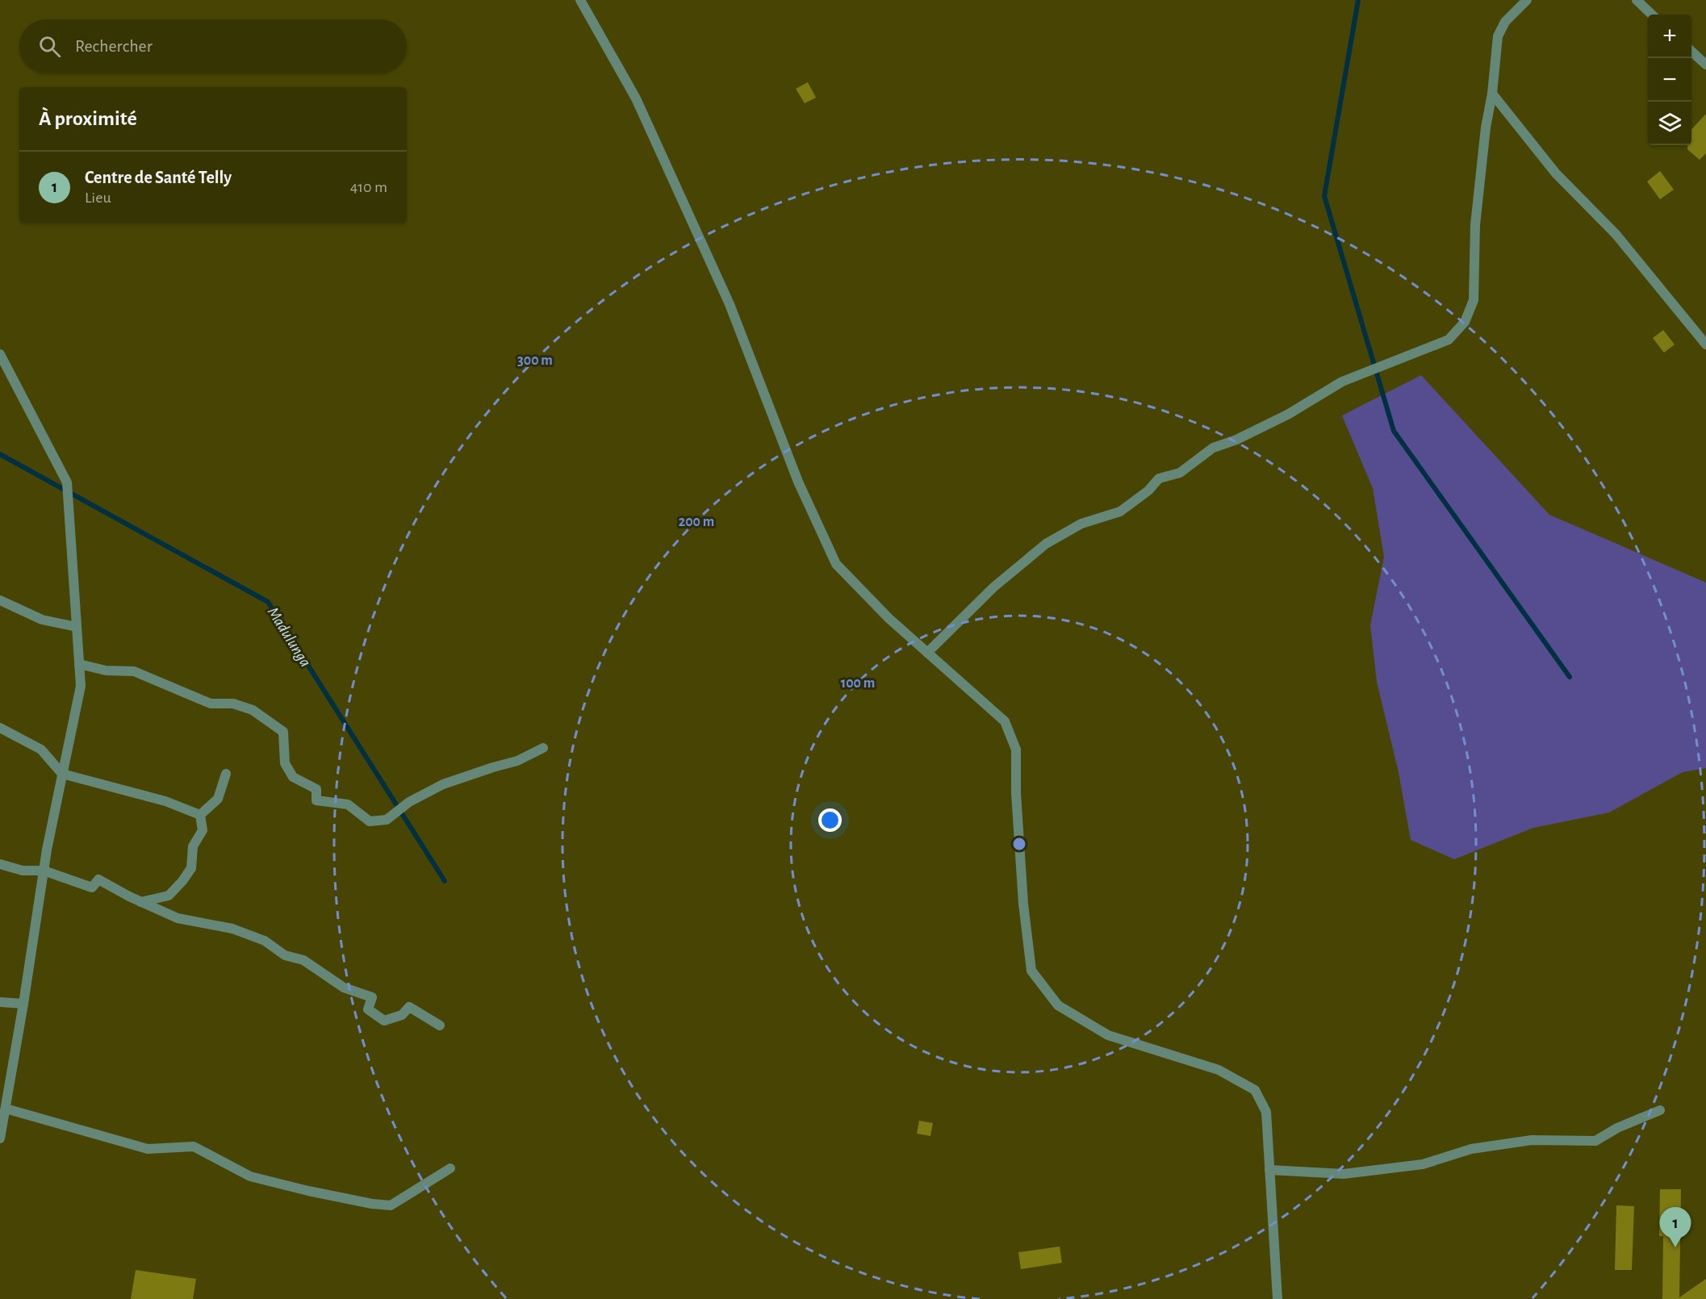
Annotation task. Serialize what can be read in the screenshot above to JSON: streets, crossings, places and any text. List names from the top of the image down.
{
  "water": ["Madulunga"],
  "page": {
    "map_buttons": ["+", "−"],
    "search": "Rechercher",
    "heading": "À proximité",
    "list": [
      {
        "mark": "1",
        "name": "Centre de Santé Telly",
        "note": "Lieu",
        "value": "410 m"
      }
    ],
    "pins": "1"
  },
  "rings": ["300 m", "200 m", "100 m"]
}
